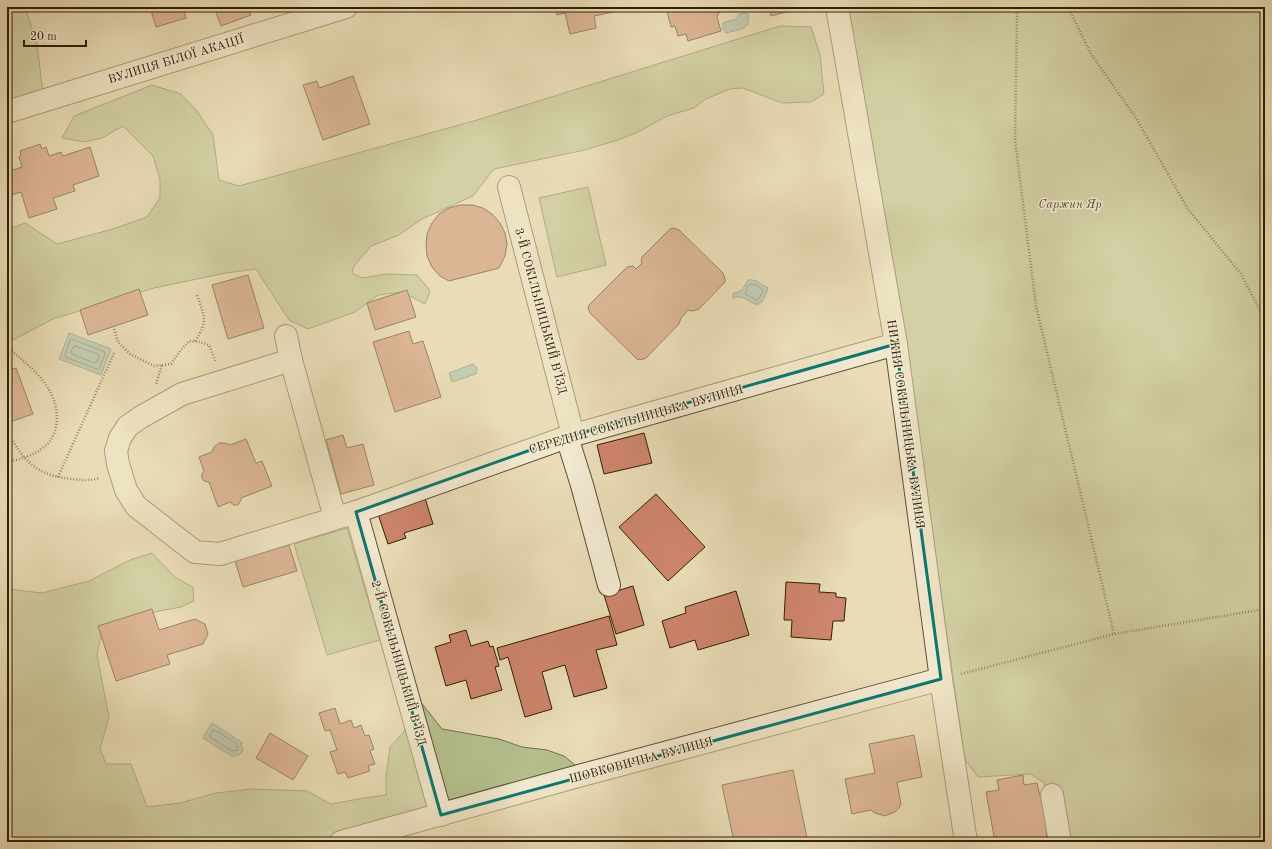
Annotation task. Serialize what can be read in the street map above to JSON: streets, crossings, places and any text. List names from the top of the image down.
{
  "streets": {
    "street": [
      "ВУЛИЦЯ БІЛОЇ АКАЦІЇ",
      "3-Й СОКІЛЬНИЦЬКИЙ В’ЇЗД",
      "СЕРЕДНЯ СОКІЛЬНИЦЬКА ВУЛИЦЯ",
      "НИЖНЯ СОКІЛЬНИЦЬКА ВУЛИЦЯ",
      "2-Й СОКІЛЬНИЦЬКИЙ В’ЇЗД",
      "ШОВКОВИЧНА ВУЛИЦЯ"
    ]
  },
  "crossings": [
    ["3-Й СОКІЛЬНИЦЬКИЙ В’ЇЗД", "СЕРЕДНЯ СОКІЛЬНИЦЬКА ВУЛИЦЯ"],
    ["СЕРЕДНЯ СОКІЛЬНИЦЬКА ВУЛИЦЯ", "НИЖНЯ СОКІЛЬНИЦЬКА ВУЛИЦЯ"],
    ["СЕРЕДНЯ СОКІЛЬНИЦЬКА ВУЛИЦЯ", "2-Й СОКІЛЬНИЦЬКИЙ В’ЇЗД"],
    ["НИЖНЯ СОКІЛЬНИЦЬКА ВУЛИЦЯ", "ШОВКОВИЧНА ВУЛИЦЯ"],
    ["2-Й СОКІЛЬНИЦЬКИЙ В’ЇЗД", "ШОВКОВИЧНА ВУЛИЦЯ"]
  ],
  "parks": ["Саржин Яр"],
  "scale_bar": "20 m"
}
